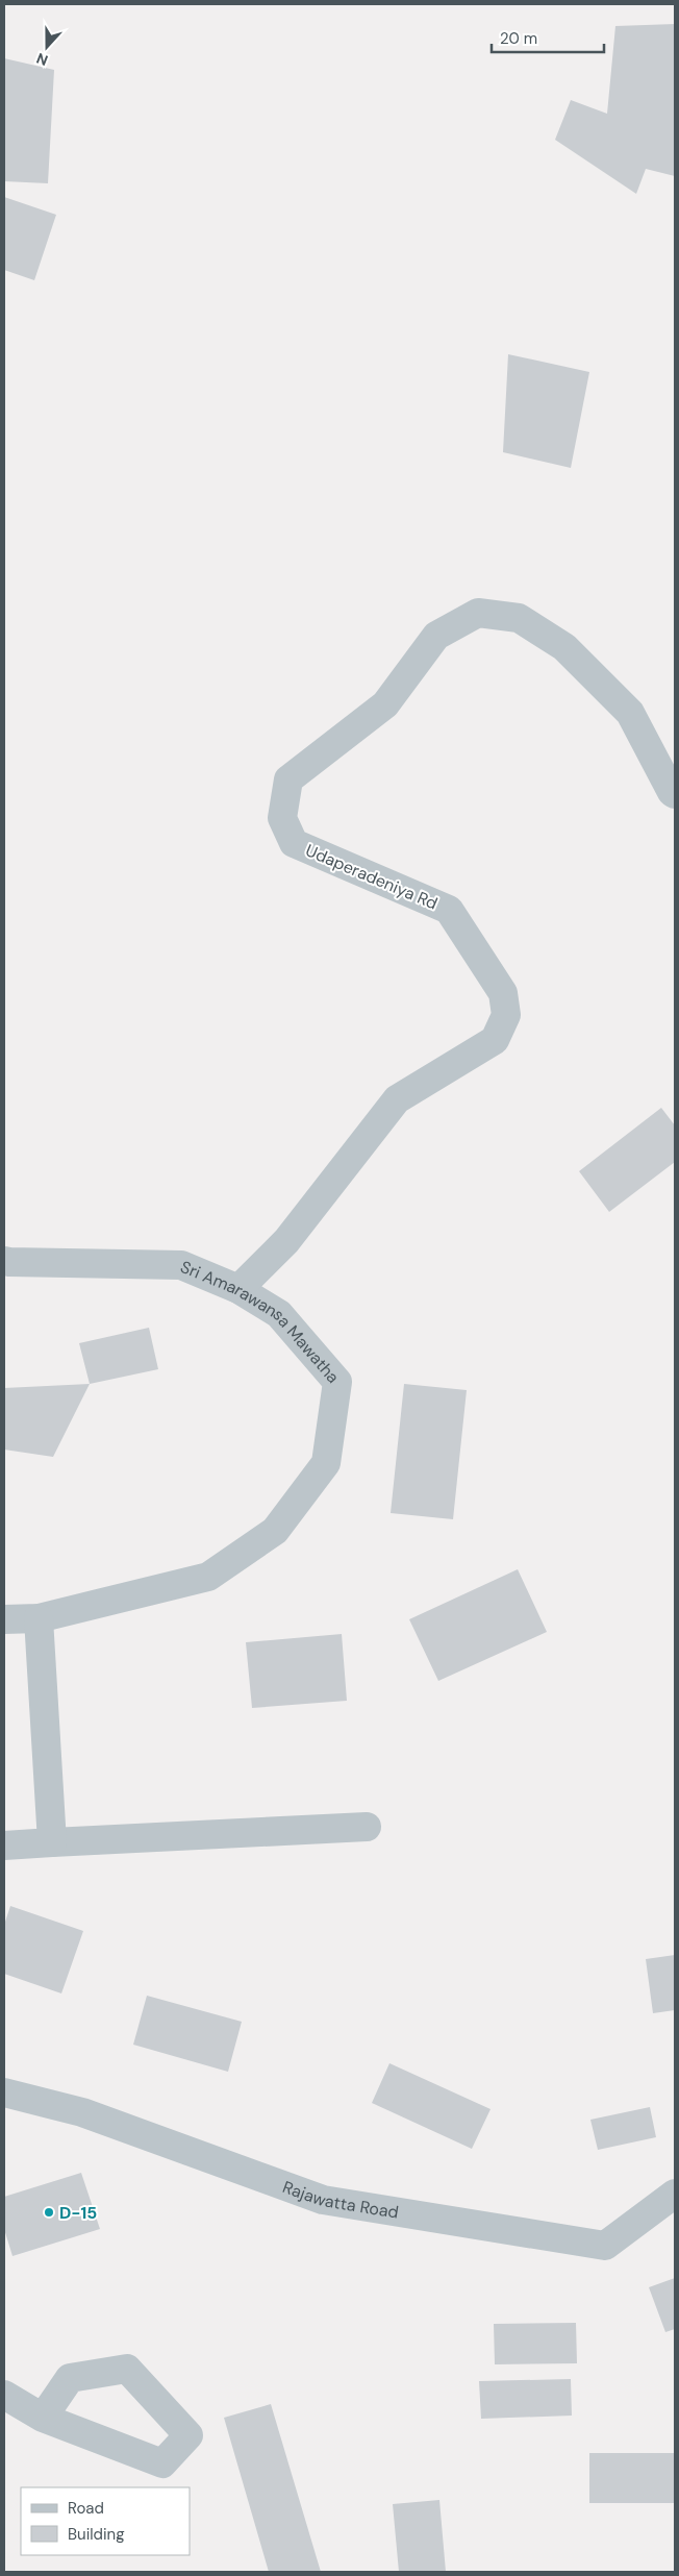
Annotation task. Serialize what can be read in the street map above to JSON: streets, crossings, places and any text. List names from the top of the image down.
{
  "streets": {
    "street": ["Udaperadeniya Rd", "Sri Amarawansa Mawatha", "Rajawatta Road"]
  },
  "crossings": [
    ["Udaperadeniya Rd", "Sri Amarawansa Mawatha"]
  ],
  "places": ["D-15"],
  "legend": ["Road", "Building"],
  "scale_bar": "20 m",
  "north": "bottom"
}
